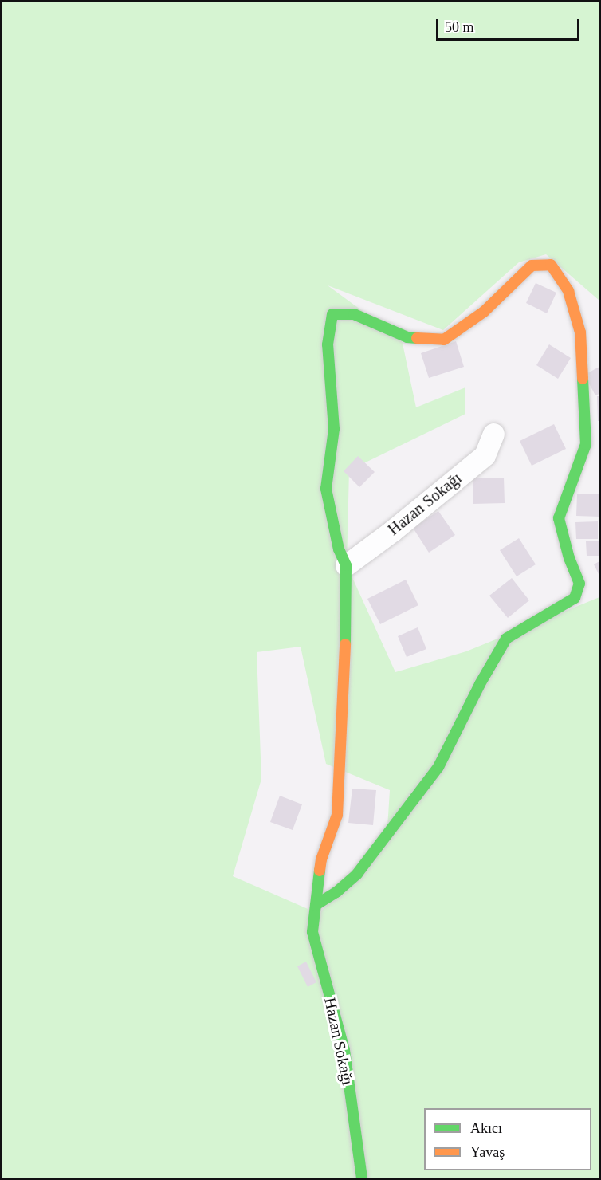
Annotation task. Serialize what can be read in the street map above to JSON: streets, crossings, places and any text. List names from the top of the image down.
{
  "streets": {
    "street": ["Hazan Sokağı"]
  },
  "legend": ["Akıcı", "Yavaş"],
  "scale_bar": "50 m"
}
